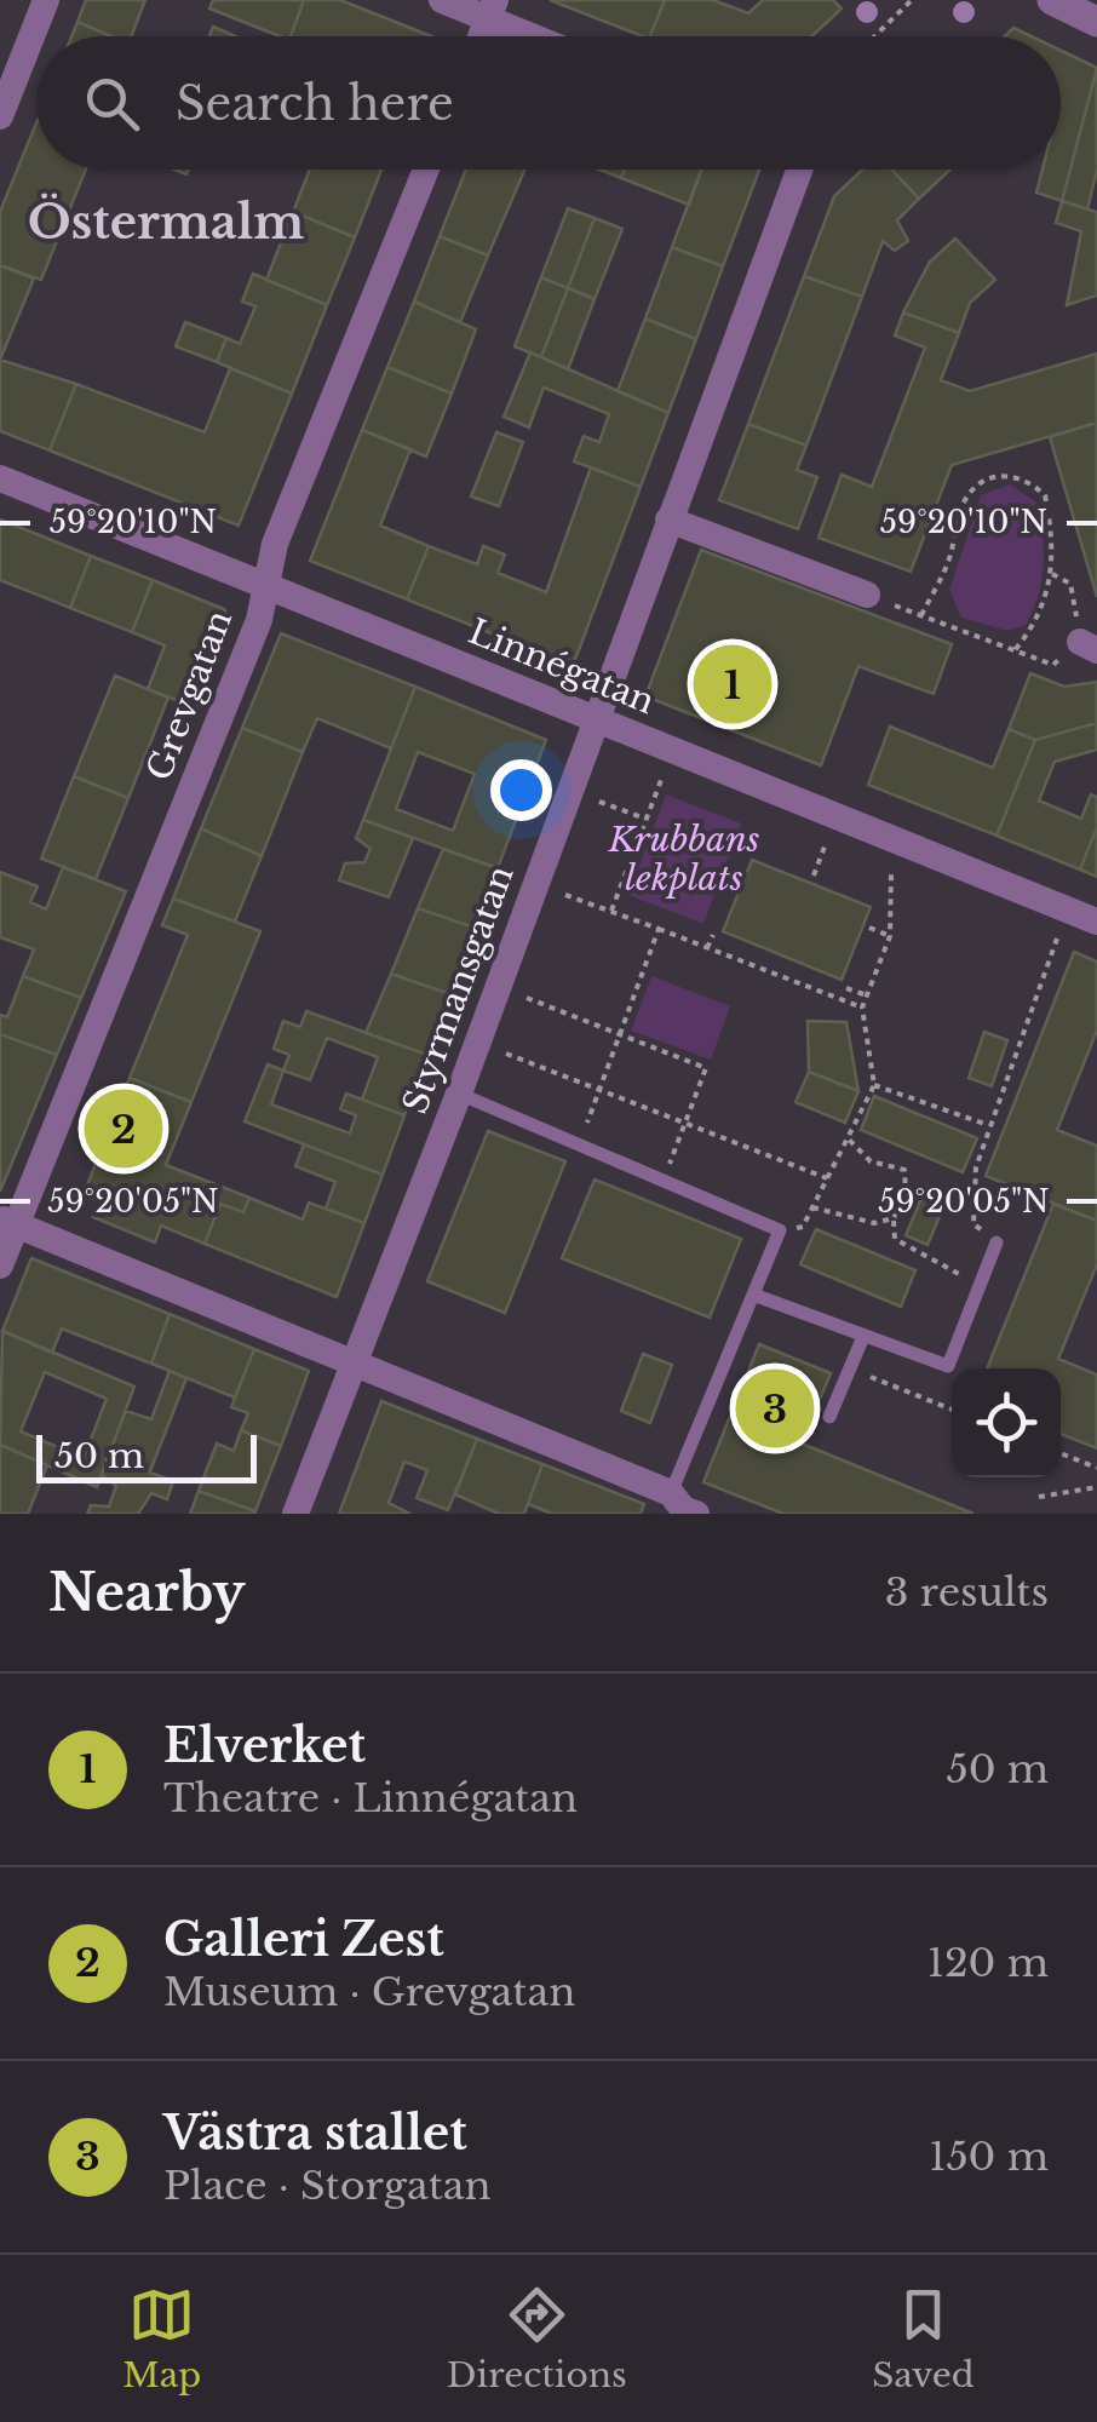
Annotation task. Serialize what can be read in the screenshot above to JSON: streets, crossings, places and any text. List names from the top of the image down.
{
  "streets": {
    "street": ["Linnégatan", "Grevgatan", "Styrmansgatan"]
  },
  "crossings": [
    ["Linnégatan", "Grevgatan"],
    ["Linnégatan", "Styrmansgatan"]
  ],
  "districts": ["Östermalm"],
  "parks": ["Krubbans lekplats"],
  "scale_bar": "50 m",
  "page": {
    "search": "Search here",
    "pins": ["1", "2", "3"],
    "scale": "50 m",
    "heading": ["Nearby", "3 results"],
    "list": [
      {
        "mark": "1",
        "name": "Elverket",
        "note": "Theatre · Linnégatan",
        "value": "50 m"
      },
      {
        "mark": "2",
        "name": "Galleri Zest",
        "note": "Museum · Grevgatan",
        "value": "120 m"
      },
      {
        "mark": "3",
        "name": "Västra stallet",
        "note": "Place · Storgatan",
        "value": "150 m"
      }
    ],
    "nav": ["Map", "Directions", "Saved"]
  },
  "coordinates": ["59°20'10\"N", "59°20'05\"N"]
}
